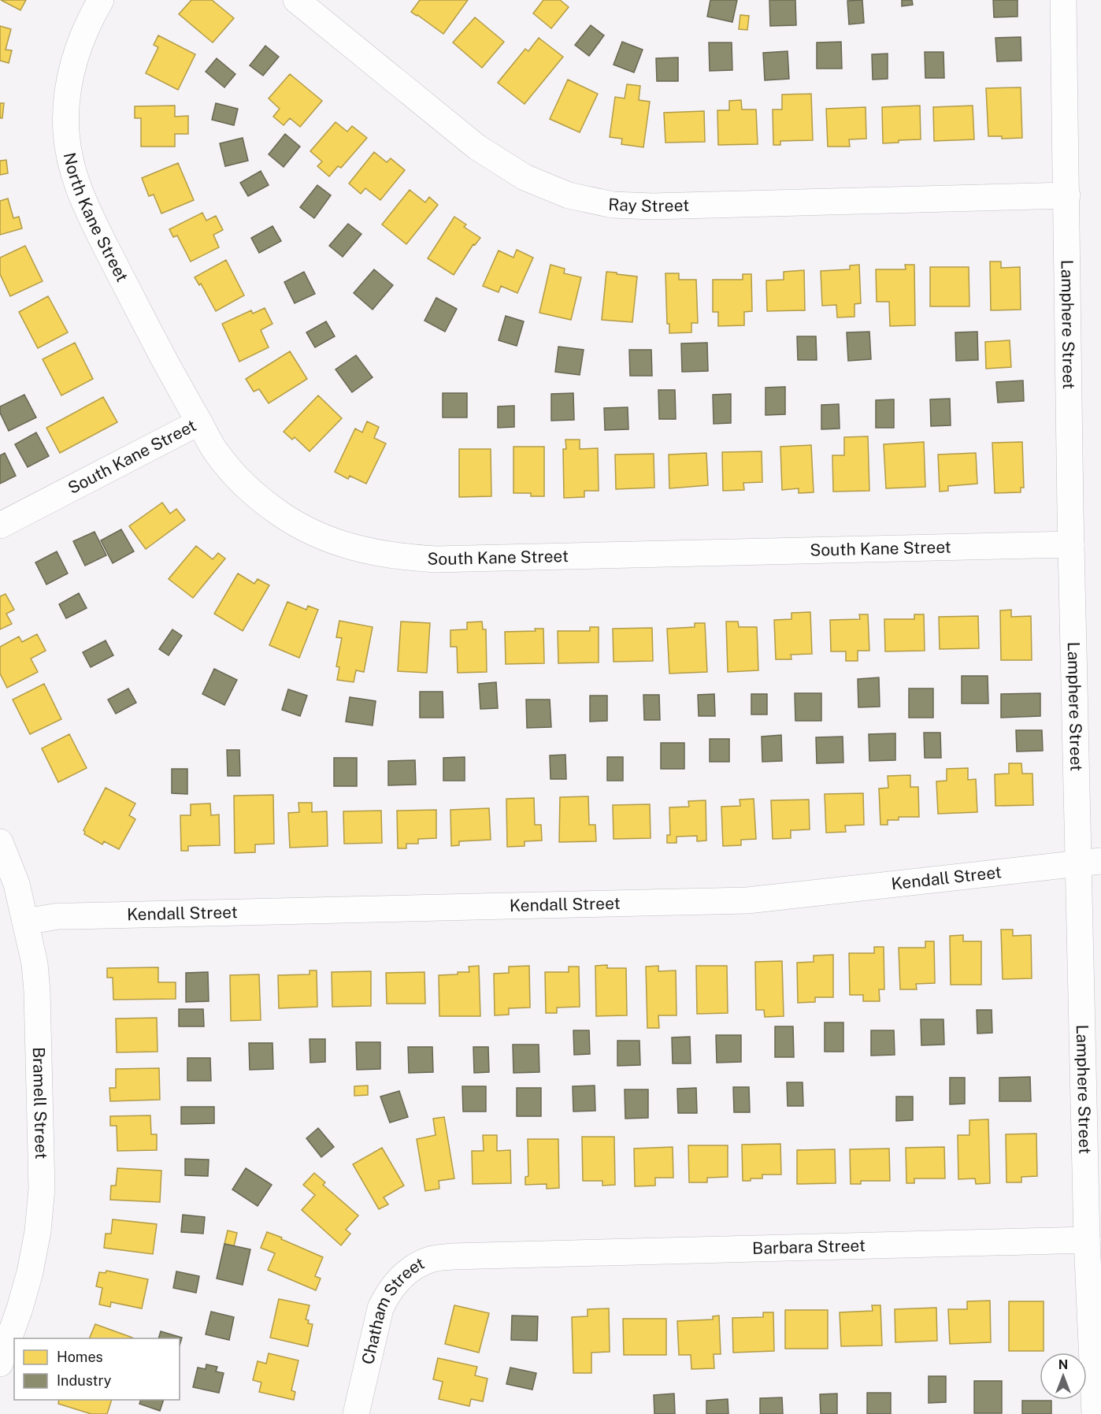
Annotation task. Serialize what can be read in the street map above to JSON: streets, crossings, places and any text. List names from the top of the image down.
{
  "streets": {
    "street": [
      "Ray Street",
      "North Kane Street",
      "Lamphere Street",
      "South Kane Street",
      "Kendall Street",
      "Bramell Street",
      "Barbara Street",
      "Chatham Street"
    ]
  },
  "crossings": [
    ["Ray Street", "Lamphere Street"],
    ["North Kane Street", "South Kane Street"],
    ["Lamphere Street", "South Kane Street"],
    ["Lamphere Street", "Kendall Street"],
    ["Lamphere Street", "Barbara Street"],
    ["Kendall Street", "Bramell Street"],
    ["Barbara Street", "Chatham Street"]
  ],
  "legend": ["Homes", "Industry"],
  "north": "top"
}
